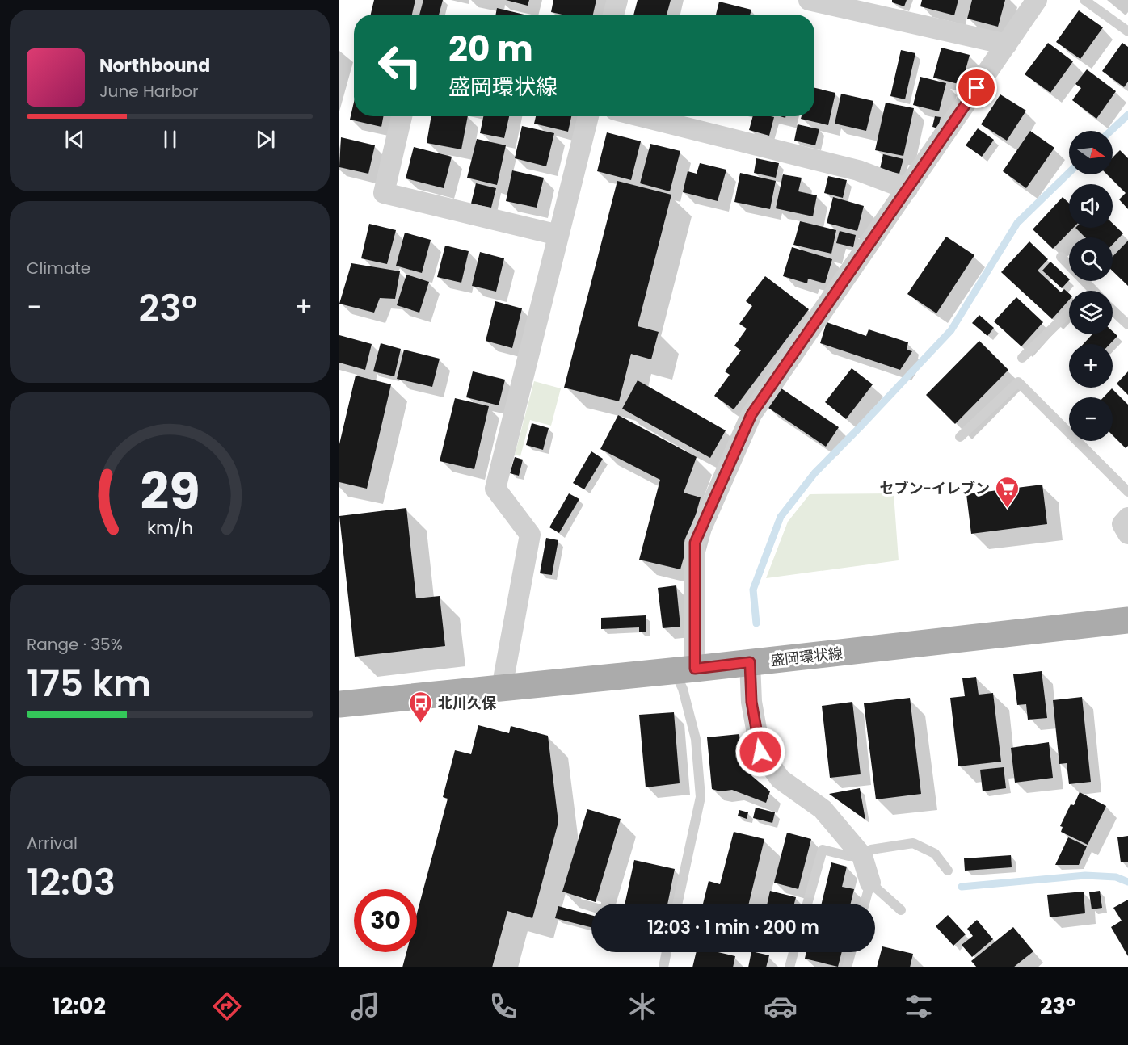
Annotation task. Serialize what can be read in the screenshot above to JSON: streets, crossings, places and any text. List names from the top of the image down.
{
  "streets": {
    "main road": ["盛岡環状線"]
  },
  "places": {
    "supermarket": ["セブン-イレブン"],
    "bus stop": ["北川久保"]
  },
  "north": "right",
  "page": {
    "turn": ["20 m", "盛岡環状線"],
    "song": ["Northbound", "June Harbor"],
    "map_buttons": ["+", "−"],
    "tile": [
      "Climate",
      ["Range · 35%", "175 km"],
      ["Arrival", "12:03"]
    ],
    "heat": ["−", "23°", "+"],
    "limit": "30",
    "trip": "12:03 · 1 min · 200 m",
    "tabs": ["12:02", "23°"],
    "gauge": ["29", "km/h"]
  }
}
